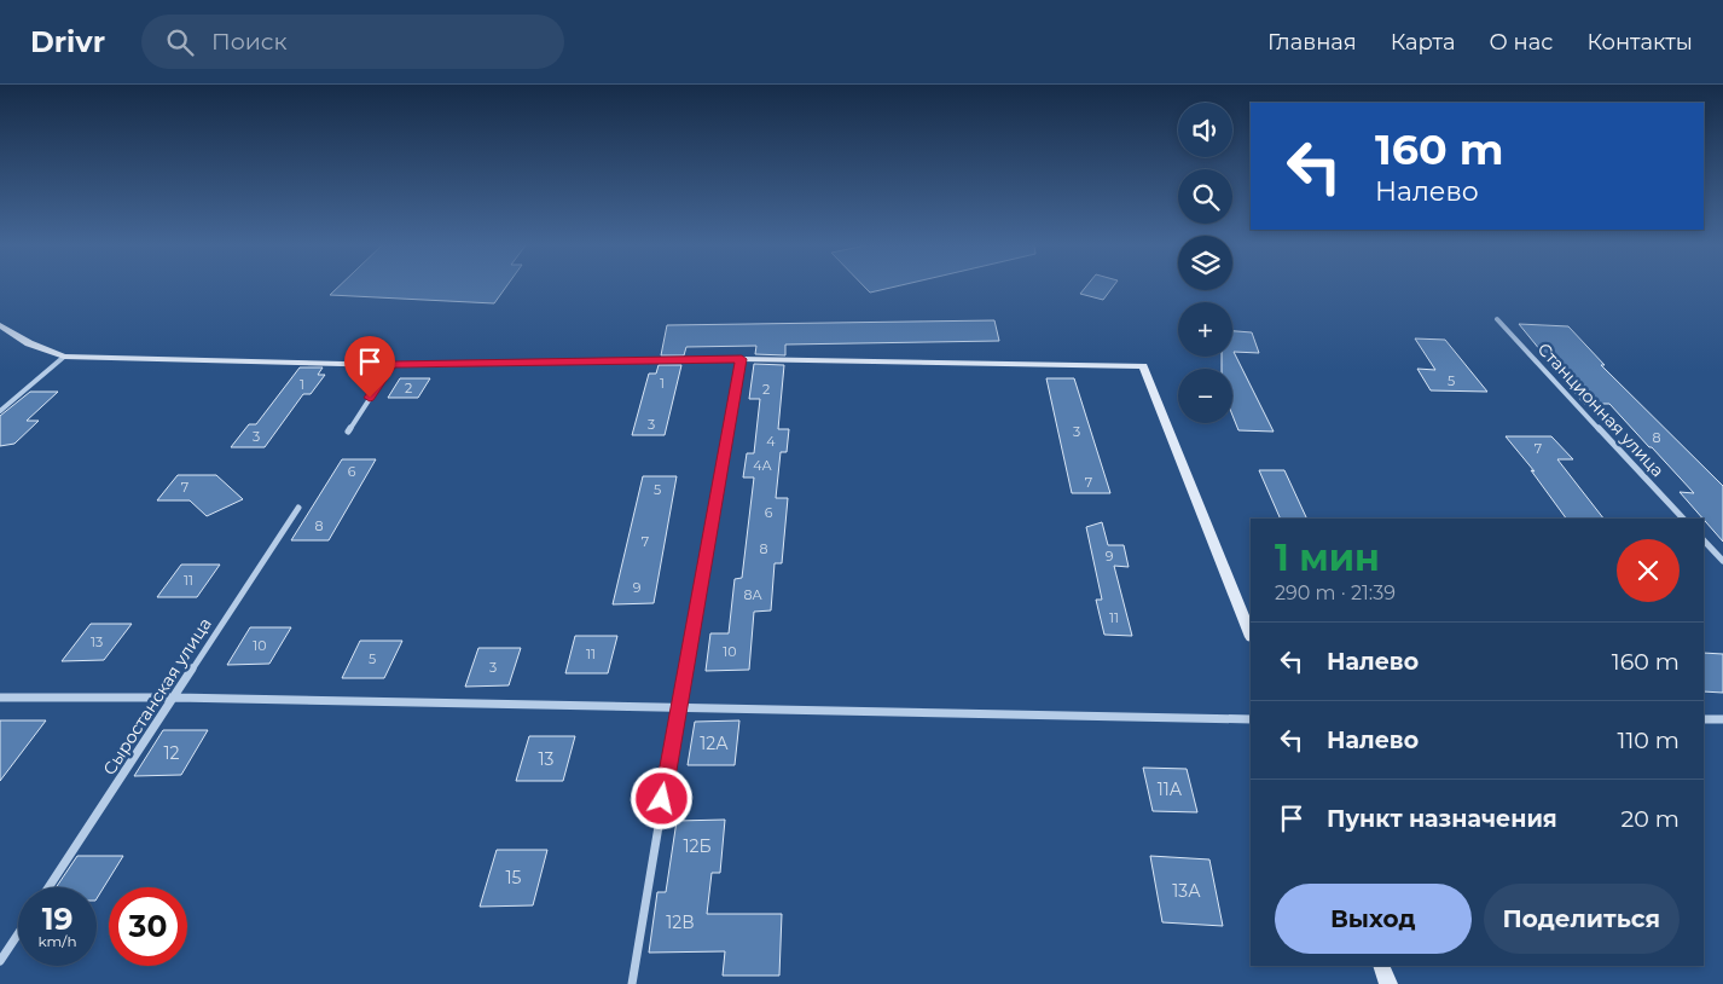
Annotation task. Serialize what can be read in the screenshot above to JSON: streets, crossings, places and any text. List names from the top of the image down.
{
  "streets": {
    "street": ["Станционная улица", "Сыростанская улица"]
  },
  "house_numbers": [
    "5",
    "1",
    "1",
    "2",
    "2",
    "3",
    "3",
    "3",
    "8",
    "4",
    "7",
    "4А",
    "6",
    "7",
    "7",
    "5",
    "6",
    "8",
    "7",
    "8",
    "9",
    "11",
    "9",
    "8А",
    "11",
    "13",
    "10",
    "10",
    "11",
    "5",
    "3",
    "12А",
    "12",
    "13",
    "11А",
    "12Б",
    "15",
    "13А",
    "12В"
  ],
  "page": {
    "header": "Drivr",
    "search": "Поиск",
    "nav": [
      "Главная",
      "Карта",
      "О нас",
      "Контакты"
    ],
    "map_buttons": ["+", "−"],
    "turn": ["160 m", "Налево"],
    "heading": ["1 мин", "290 m · 21:39"],
    "list": [
      {
        "name": "Налево",
        "value": "160 m"
      },
      {
        "name": "Налево",
        "value": "110 m"
      },
      {
        "name": "Пункт назначения",
        "value": "20 m"
      }
    ],
    "buttons": ["Выход", "Поделиться"],
    "speed": "19 km/h",
    "limit": "30"
  }
}
